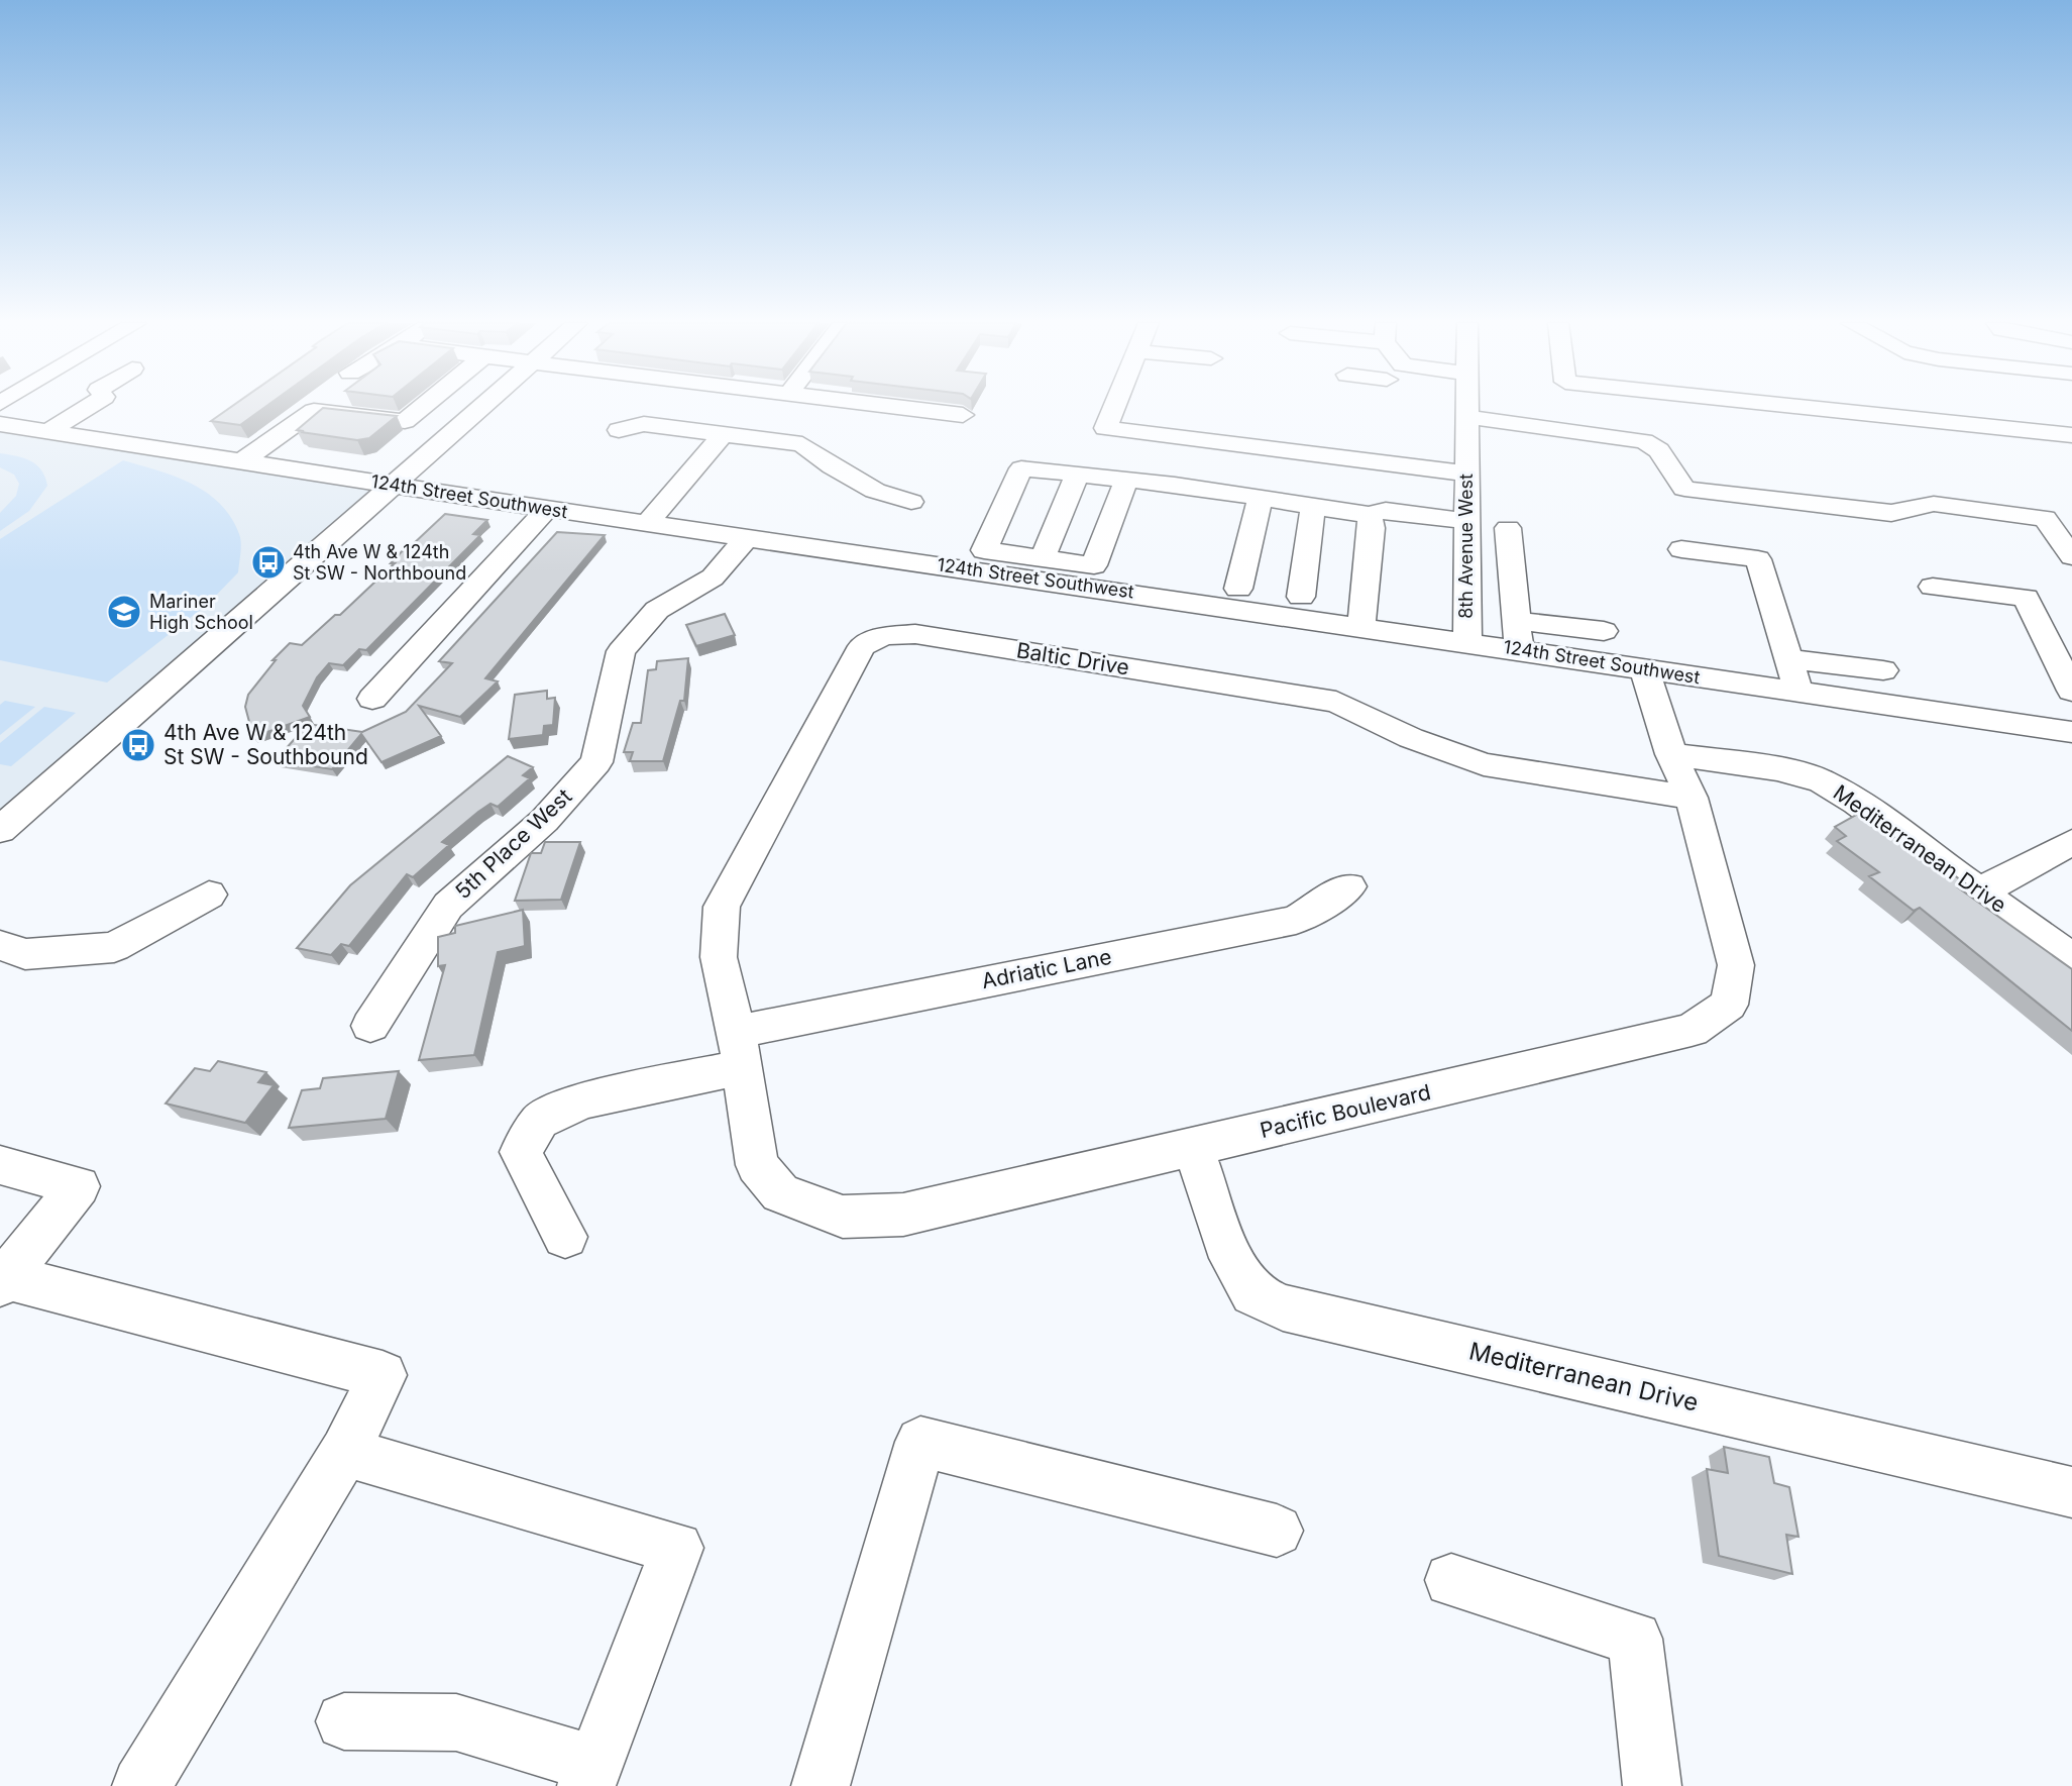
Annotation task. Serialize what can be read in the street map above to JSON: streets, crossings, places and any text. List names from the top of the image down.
{
  "streets": {
    "street": [
      "124th Street Southwest",
      "8th Avenue West",
      "Baltic Drive",
      "5th Place West",
      "Mediterranean Drive",
      "Adriatic Lane",
      "Pacific Boulevard"
    ]
  },
  "crossings": [
    ["124th Street Southwest", "8th Avenue West"],
    ["124th Street Southwest", "5th Place West"],
    ["124th Street Southwest", "Pacific Boulevard"],
    ["Baltic Drive", "Adriatic Lane"],
    ["Baltic Drive", "Pacific Boulevard"],
    ["Mediterranean Drive", "Pacific Boulevard"],
    ["Adriatic Lane", "Pacific Boulevard"]
  ],
  "places": {
    "bus stop": ["4th Ave W & 124th St SW - Northbound", "4th Ave W & 124th St SW - Southbound"],
    "school or university": ["Mariner High School"]
  }
}
